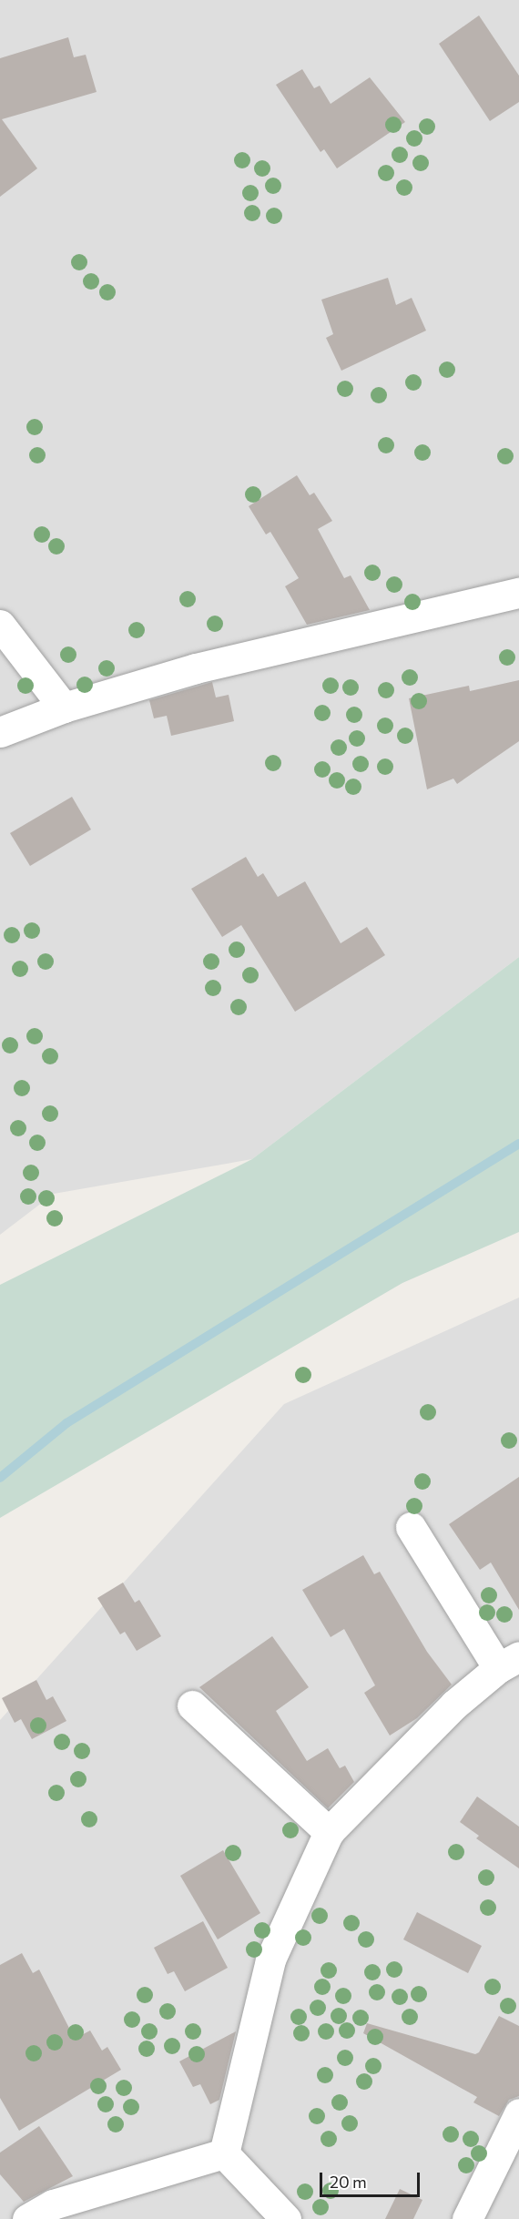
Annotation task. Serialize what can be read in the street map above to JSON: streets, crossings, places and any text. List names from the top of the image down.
{
  "scale_bar": "20 m"
}
